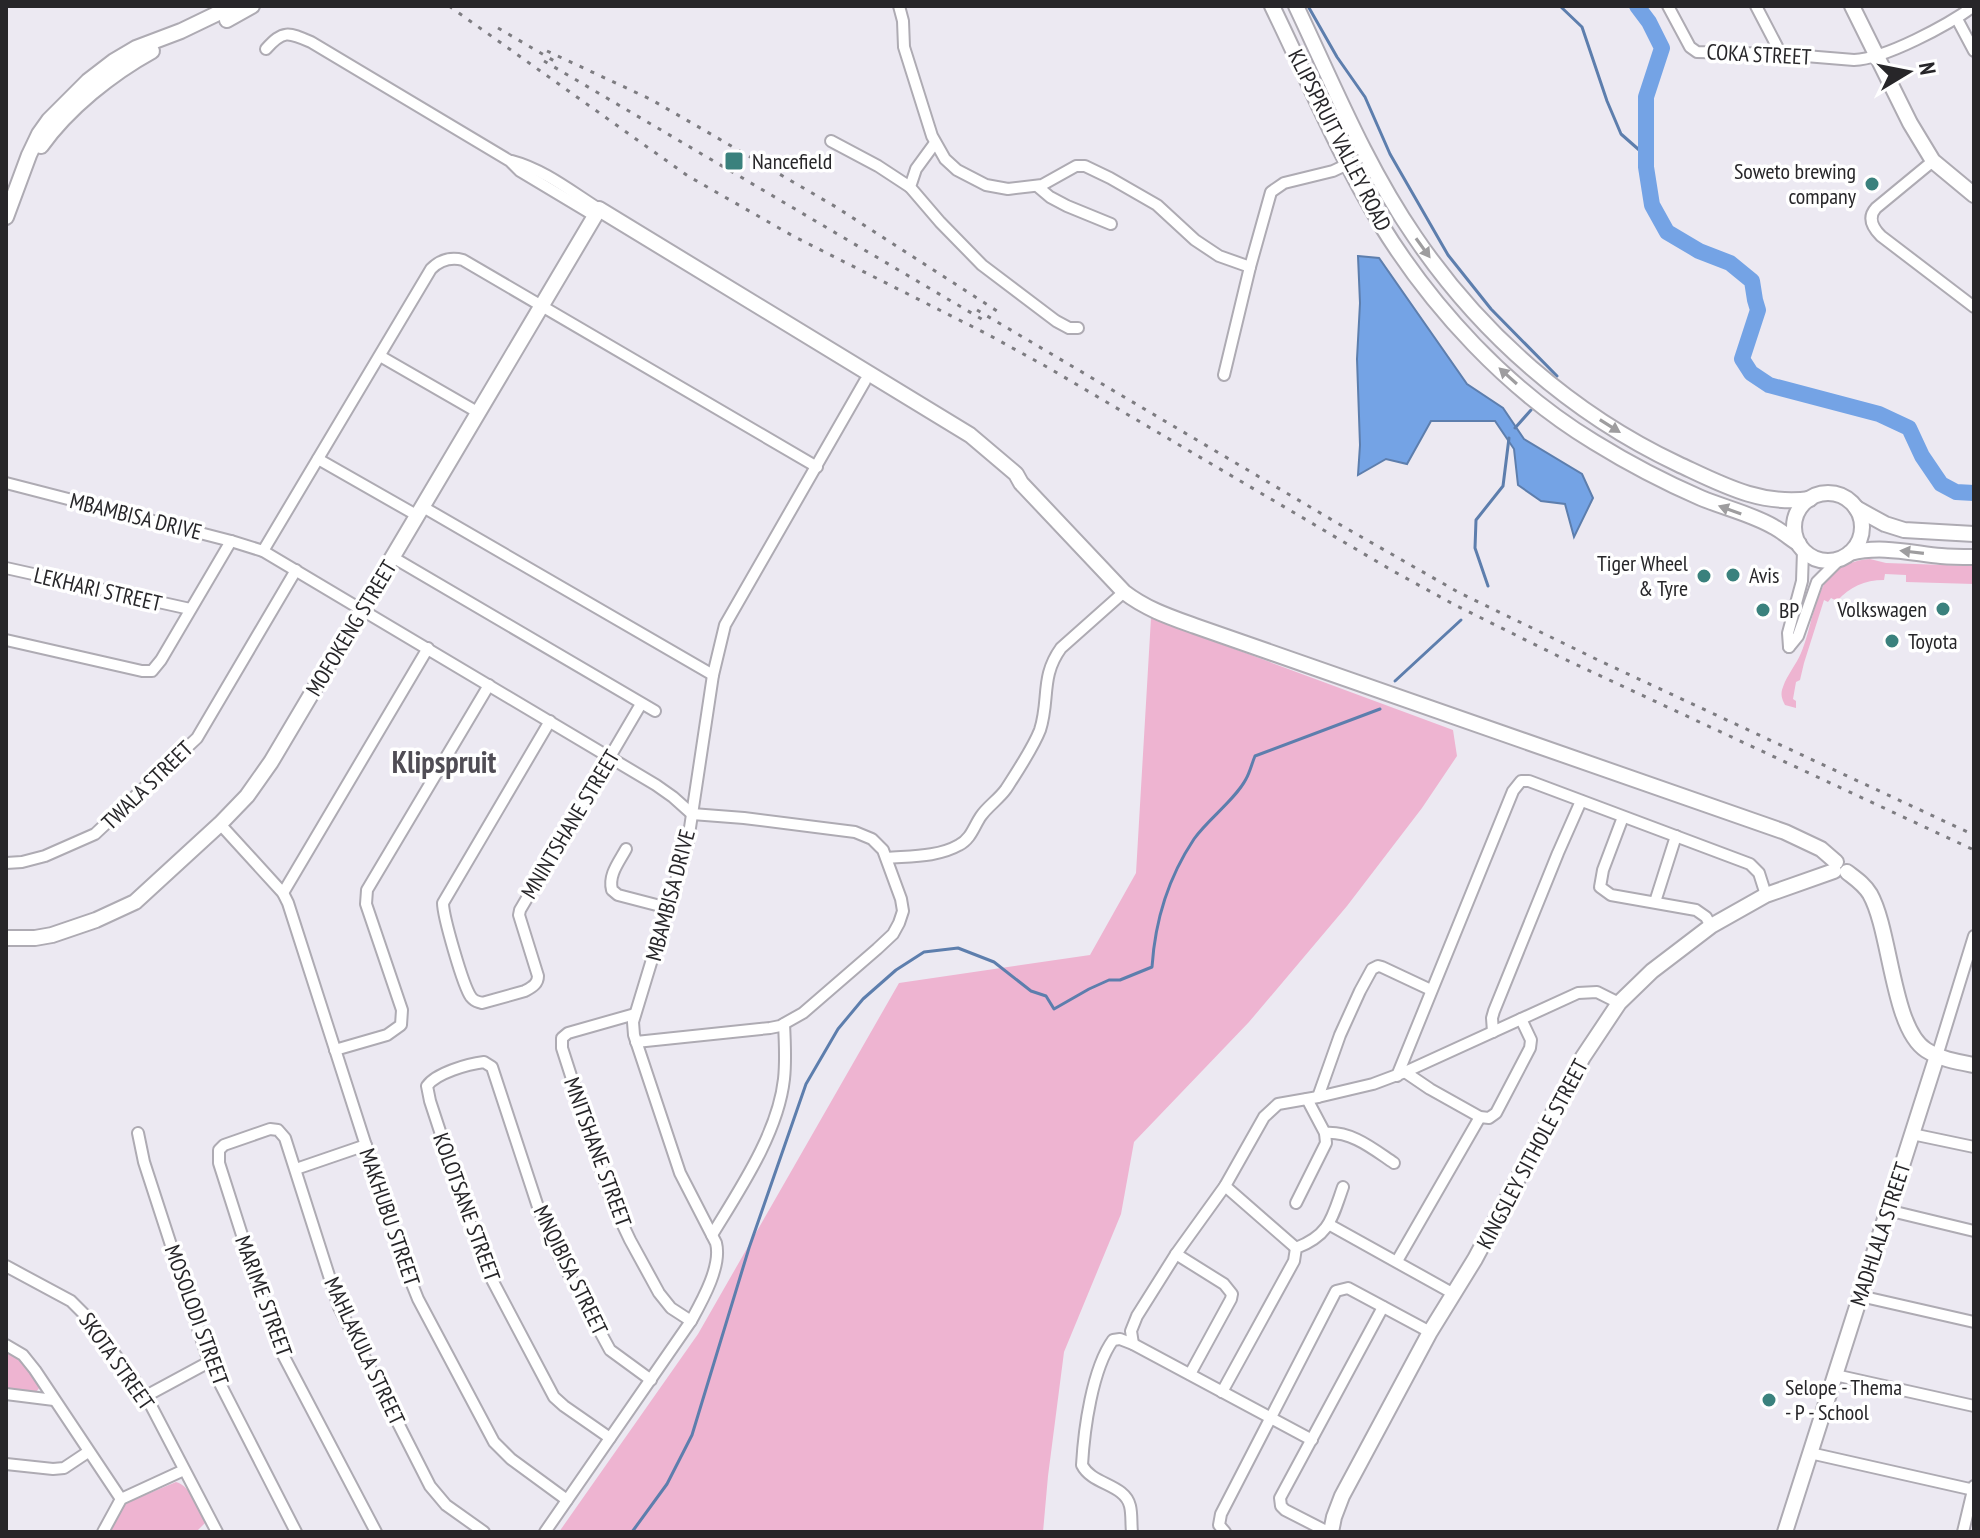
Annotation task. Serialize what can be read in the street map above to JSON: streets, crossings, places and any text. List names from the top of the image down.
{
  "streets": {
    "street": [
      "COKA STREET",
      "KLIPSPRUIT VALLEY ROAD",
      "MBAMBISA DRIVE",
      "LEKHARI STREET",
      "MOFOKENG STREET",
      "TWALA STREET",
      "MNINTSHANE STREET",
      "MNITSHANE STREET",
      "KINGSLEY SITHOLE STREET",
      "KOLOTSANE STREET",
      "MAKHUBU STREET",
      "MADHLALA STREET",
      "MNQIBISA STREET",
      "MARIME STREET",
      "MOSOLODI STREET",
      "MAHLAKULA STREET",
      "SKOTA STREET"
    ]
  },
  "crossings": [
    ["MBAMBISA DRIVE", "MOFOKENG STREET"],
    ["MBAMBISA DRIVE", "TWALA STREET"],
    ["MBAMBISA DRIVE", "MNINTSHANE STREET"],
    ["MBAMBISA DRIVE", "MNITSHANE STREET"],
    ["MBAMBISA DRIVE", "KOLOTSANE STREET"],
    ["MBAMBISA DRIVE", "MAKHUBU STREET"],
    ["MBAMBISA DRIVE", "MNQIBISA STREET"],
    ["MOFOKENG STREET", "MAKHUBU STREET"],
    ["KOLOTSANE STREET", "MNQIBISA STREET"],
    ["MARIME STREET", "MAHLAKULA STREET"]
  ],
  "districts": ["Klipspruit"],
  "places": {
    "transit": ["Nancefield"],
    "other": [
      "Soweto brewing company",
      "Avis",
      "Tiger Wheel & Tyre",
      "Volkswagen",
      "BP",
      "Toyota",
      "Selope - Thema - P - School"
    ]
  },
  "north": "right"
}
